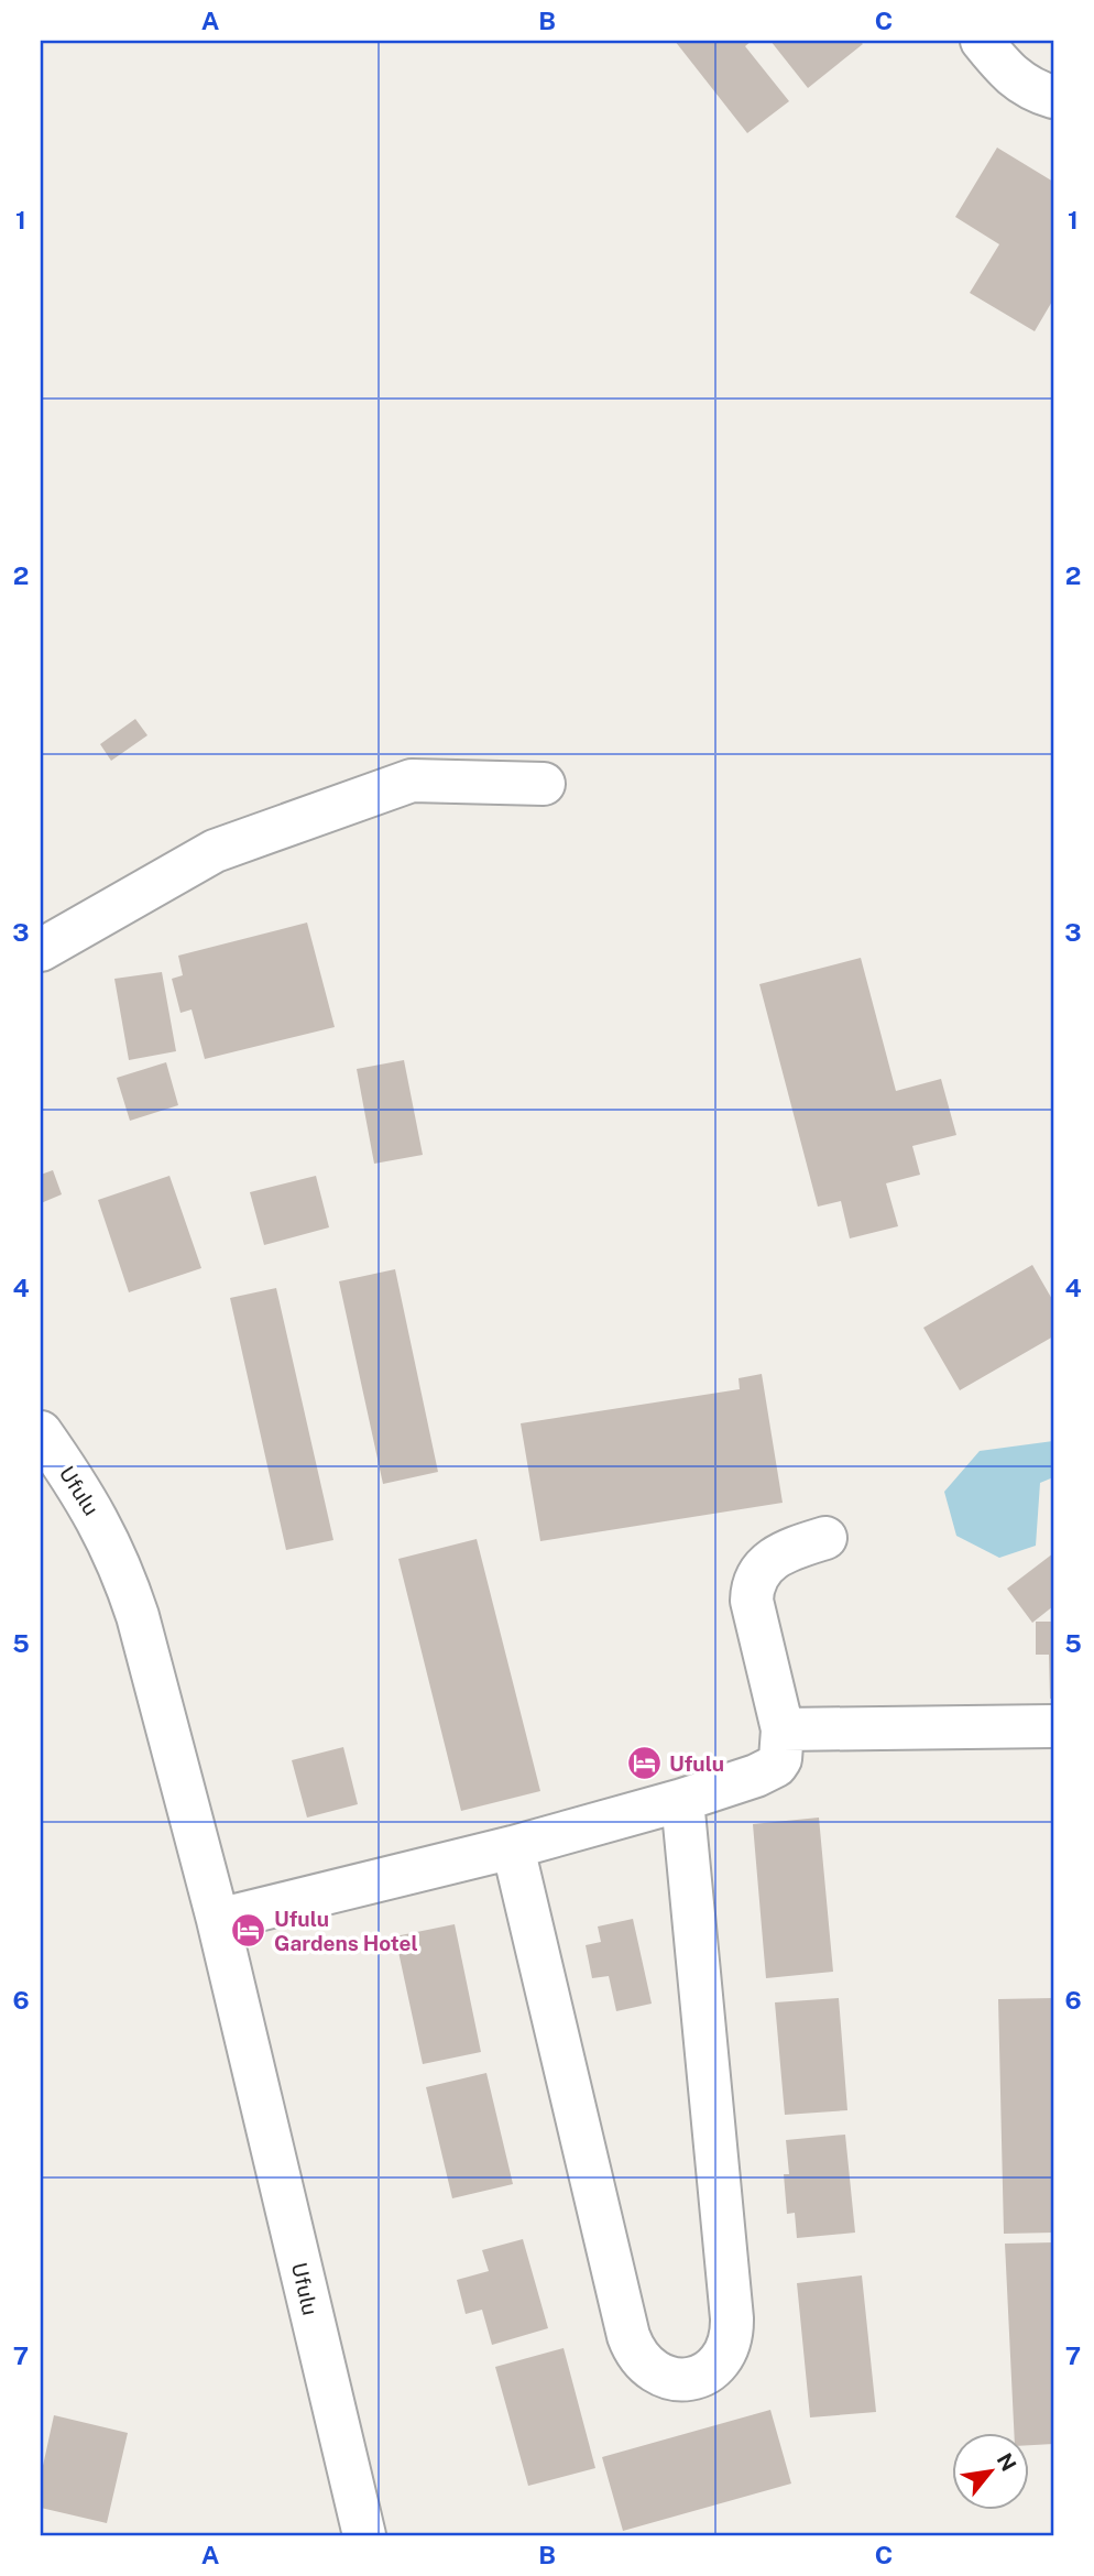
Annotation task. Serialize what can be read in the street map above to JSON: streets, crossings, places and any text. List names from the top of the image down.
{
  "streets": {
    "street": ["Ufulu"]
  },
  "places": {
    "hotel": ["Ufulu", "Ufulu Gardens Hotel"]
  },
  "north": "top right",
  "grid": {
    "columns": ["A", "B", "C"],
    "rows": [
      "1",
      "2",
      "3",
      "4",
      "5",
      "6",
      "7"
    ]
  }
}
